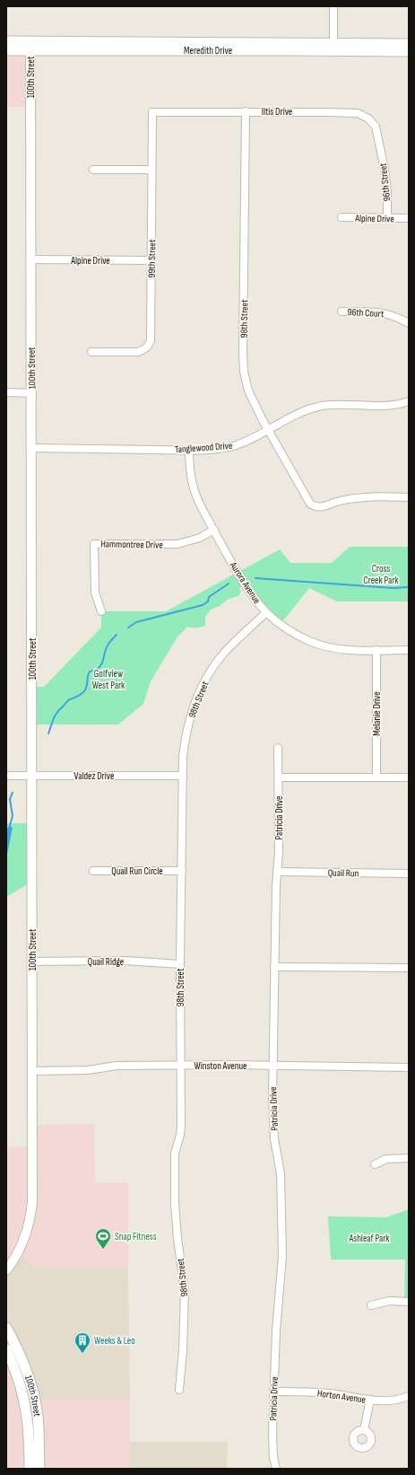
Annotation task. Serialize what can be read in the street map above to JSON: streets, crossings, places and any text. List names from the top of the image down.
{
  "streets": {
    "main road": ["Meredith Drive", "100th Street"],
    "street": [
      "Iltis Drive",
      "96th Street",
      "Alpine Drive",
      "99th Street",
      "96th Court",
      "98th Street",
      "Tanglewood Drive",
      "Hammontree Drive",
      "Aurora Avenue",
      "Melanie Drive",
      "Valdez Drive",
      "Patricia Drive",
      "Quail Run Circle",
      "Quail Run",
      "Quail Ridge",
      "Winston Avenue",
      "Horton Avenue"
    ]
  },
  "crossings": [
    ["Meredith Drive", "100th Street"],
    ["100th Street", "Alpine Drive"],
    ["100th Street", "Tanglewood Drive"],
    ["100th Street", "Valdez Drive"],
    ["100th Street", "Quail Ridge"],
    ["100th Street", "Winston Avenue"],
    ["Iltis Drive", "96th Street"],
    ["Iltis Drive", "99th Street"],
    ["Iltis Drive", "98th Street"],
    ["96th Street", "Alpine Drive"],
    ["Alpine Drive", "99th Street"],
    ["98th Street", "Tanglewood Drive"],
    ["98th Street", "Aurora Avenue"],
    ["98th Street", "Valdez Drive"],
    ["98th Street", "Quail Run Circle"],
    ["98th Street", "Quail Ridge"],
    ["98th Street", "Winston Avenue"],
    ["Tanglewood Drive", "Aurora Avenue"],
    ["Hammontree Drive", "Aurora Avenue"],
    ["Aurora Avenue", "Melanie Drive"],
    ["Patricia Drive", "Quail Run"],
    ["Patricia Drive", "Winston Avenue"],
    ["Patricia Drive", "Horton Avenue"]
  ],
  "parks": ["Cross Creek Park", "Golfview West Park", "Ashleaf Park"],
  "places": {
    "sports": ["Snap Fitness"],
    "building": ["Weeks & Leo"]
  }
}
